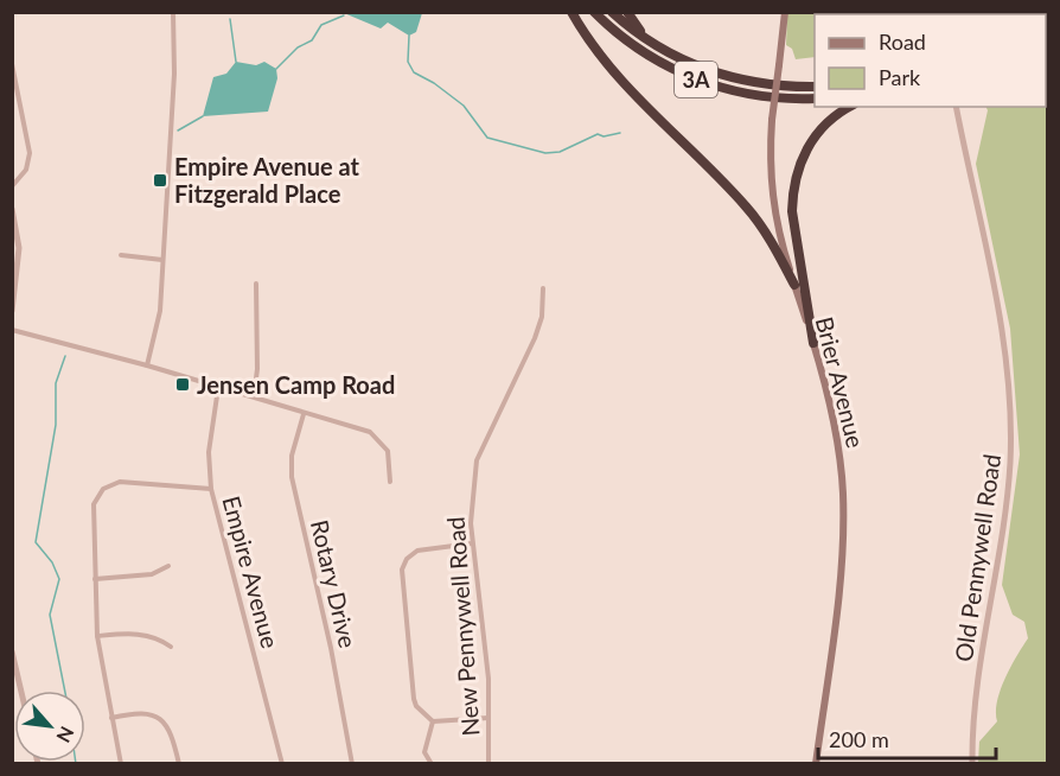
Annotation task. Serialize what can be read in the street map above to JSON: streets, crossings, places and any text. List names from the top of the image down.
{
  "streets": {
    "highway": ["3A"],
    "main road": ["Brier Avenue"],
    "street": [
      "Old Pennywell Road",
      "Empire Avenue",
      "Rotary Drive",
      "New Pennywell Road"
    ]
  },
  "places": {
    "transit": ["Empire Avenue at Fitzgerald Place", "Jensen Camp Road"]
  },
  "legend": ["Road", "Park"],
  "scale_bar": "200 m",
  "north": "bottom right"
}
